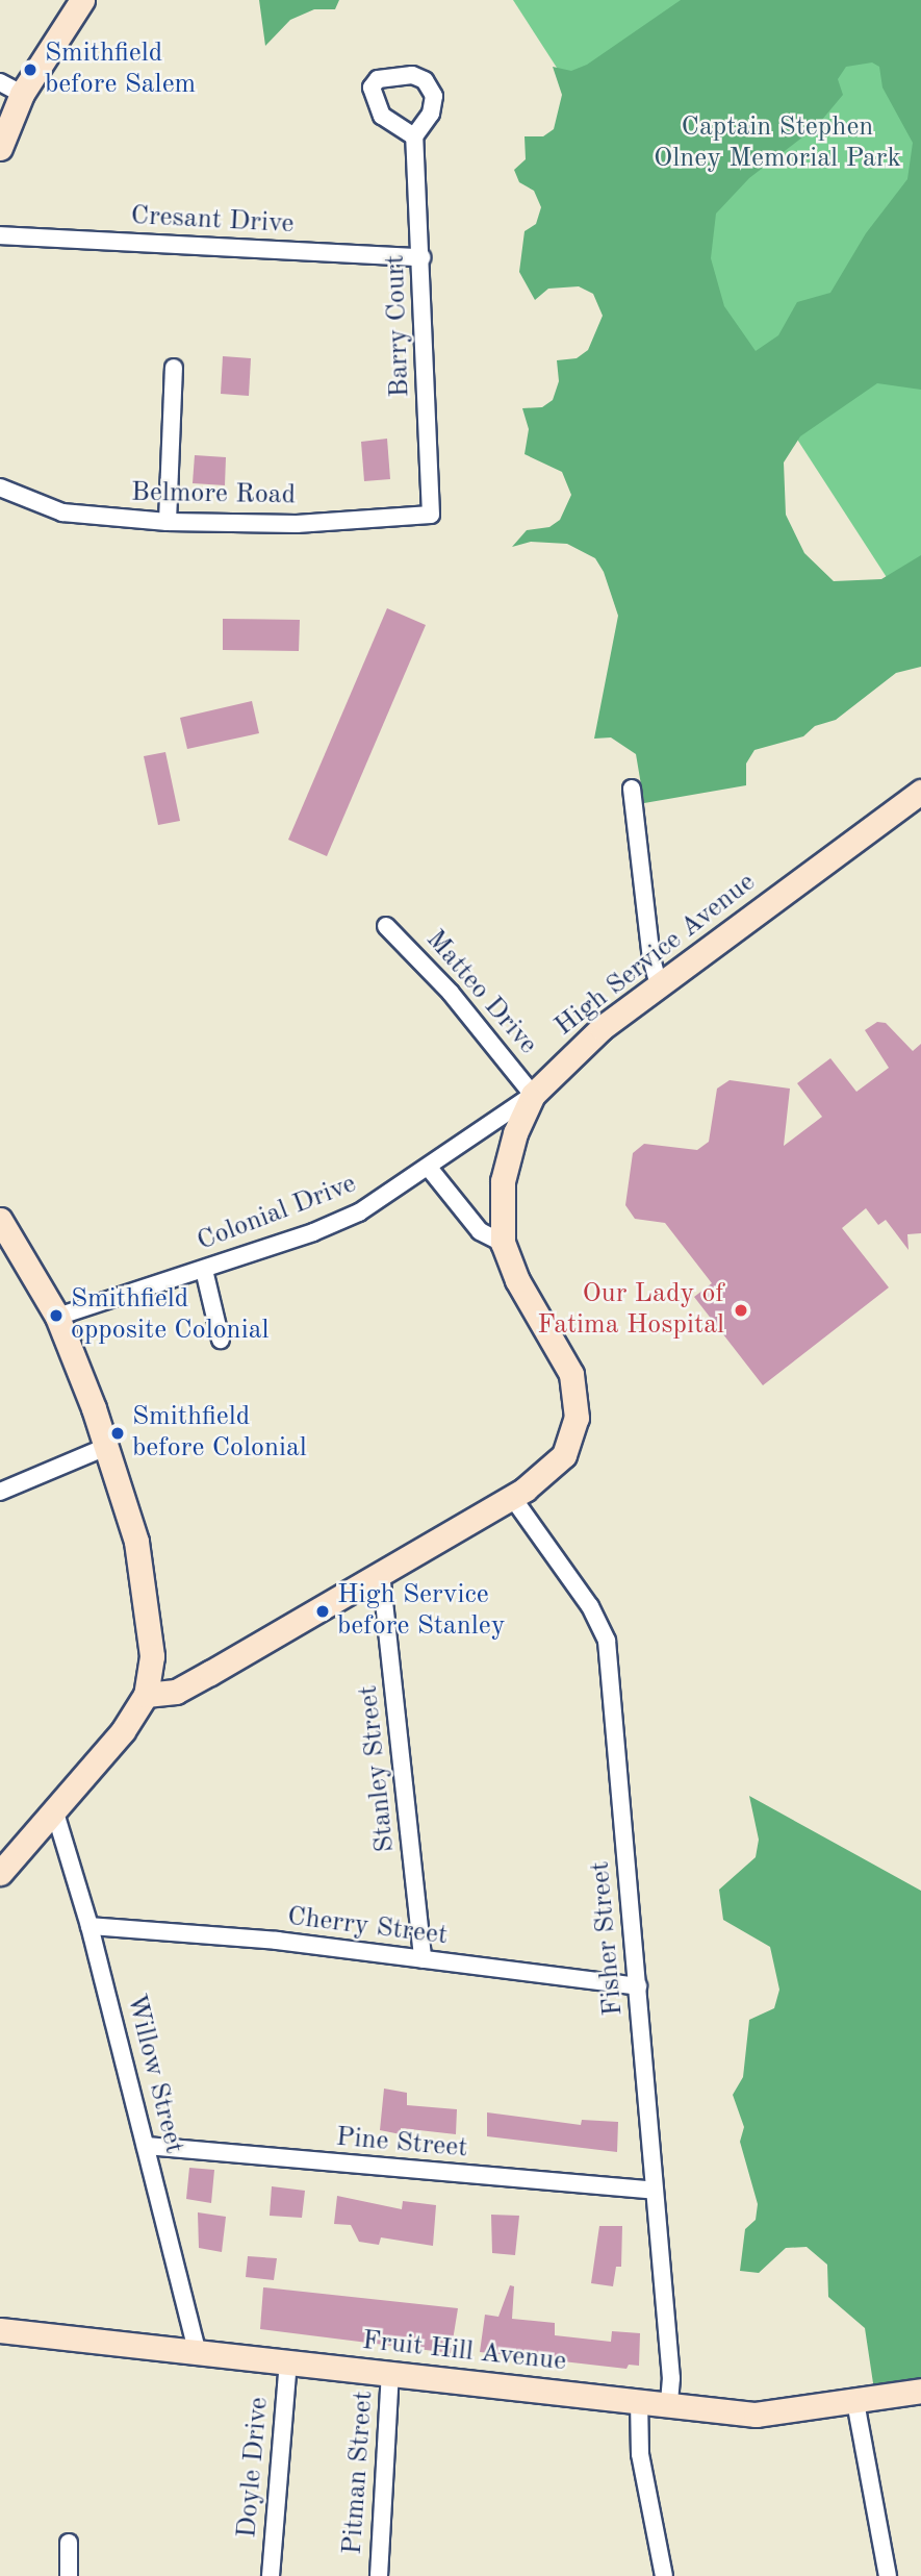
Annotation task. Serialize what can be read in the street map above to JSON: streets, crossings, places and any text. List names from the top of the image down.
{
  "streets": {
    "main road": ["High Service Avenue", "Fruit Hill Avenue"],
    "street": [
      "Cresant Drive",
      "Barry Court",
      "Belmore Road",
      "Matteo Drive",
      "Colonial Drive",
      "Stanley Street",
      "Cherry Street",
      "Fisher Street",
      "Willow Street",
      "Pine Street",
      "Doyle Drive",
      "Pitman Street"
    ]
  },
  "crossings": [
    ["Cresant Drive", "Barry Court"],
    ["Barry Court", "Belmore Road"],
    ["High Service Avenue", "Matteo Drive"],
    ["High Service Avenue", "Colonial Drive"],
    ["High Service Avenue", "Stanley Street"],
    ["High Service Avenue", "Fisher Street"],
    ["Matteo Drive", "Colonial Drive"],
    ["Stanley Street", "Cherry Street"],
    ["Cherry Street", "Fisher Street"],
    ["Cherry Street", "Willow Street"],
    ["Fisher Street", "Pine Street"],
    ["Fisher Street", "Fruit Hill Avenue"],
    ["Willow Street", "Pine Street"],
    ["Willow Street", "Fruit Hill Avenue"],
    ["Fruit Hill Avenue", "Doyle Drive"],
    ["Fruit Hill Avenue", "Pitman Street"]
  ],
  "parks": ["Captain Stephen Olney Memorial Park"],
  "places": [
    "Smithfield before Salem",
    "Our Lady of Fatima Hospital",
    "Smithfield opposite Colonial",
    "Smithfield before Colonial",
    "High Service before Stanley"
  ]
}
